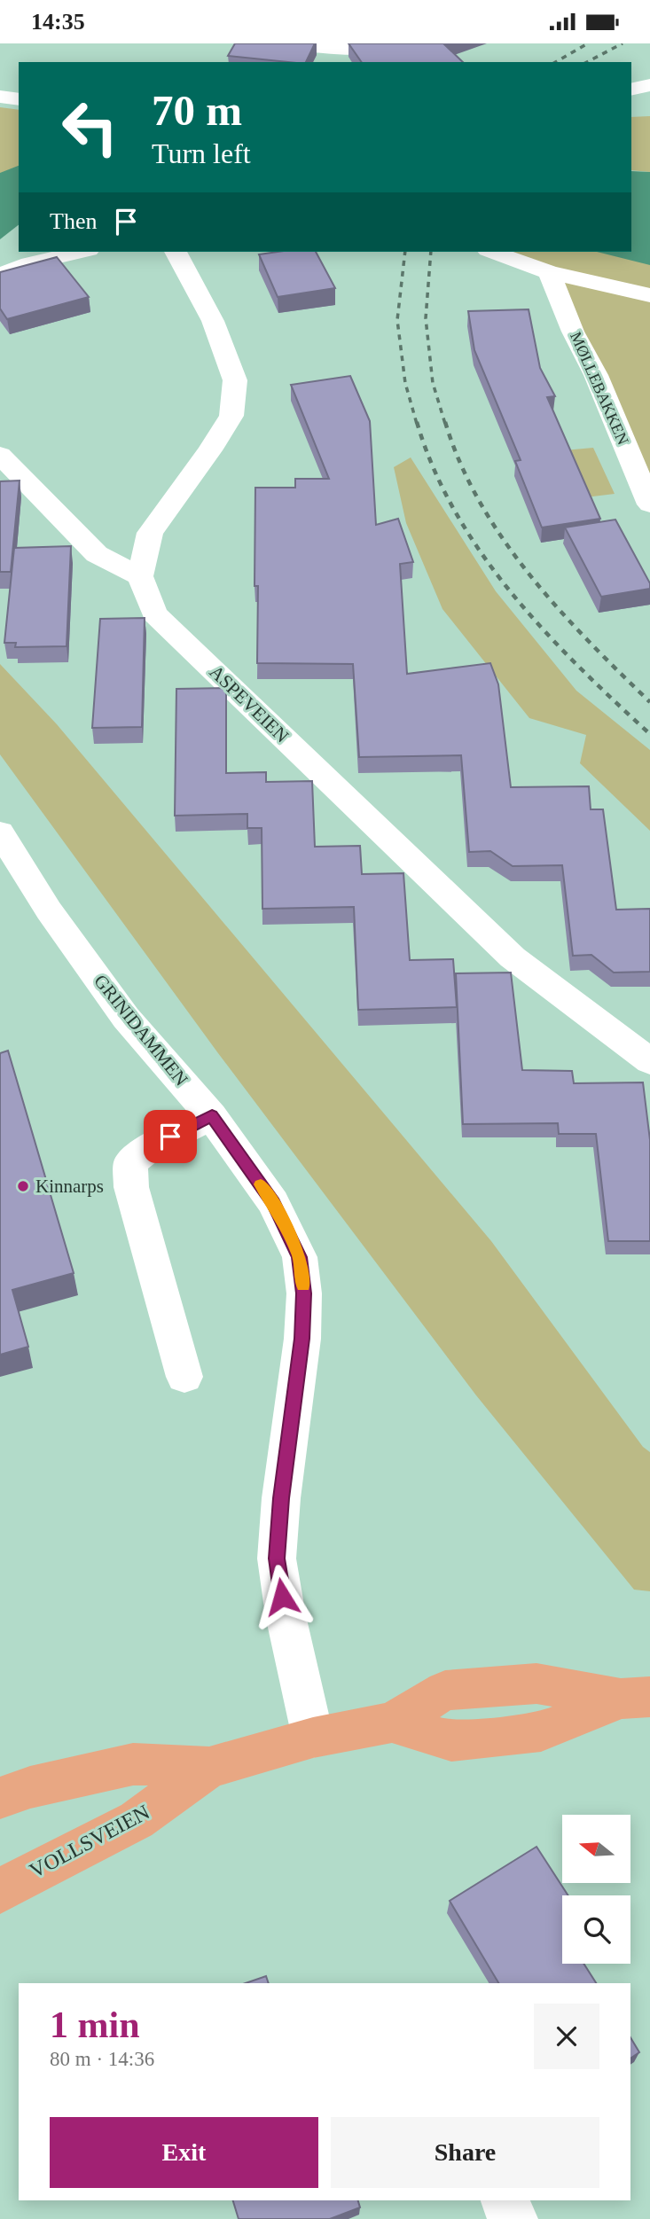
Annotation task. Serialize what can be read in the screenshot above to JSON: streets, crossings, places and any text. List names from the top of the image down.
{
  "streets": {
    "main road": ["VOLLSVEIEN"],
    "street": ["MØLLEBAKKEN", "ASPEVEIEN", "GRINIDAMMEN"]
  },
  "crossings": [
    ["GRINIDAMMEN", "VOLLSVEIEN"]
  ],
  "places": ["Kinnarps"],
  "north": "left",
  "page": {
    "status": "14:35",
    "turn": ["70 m", "Turn left"],
    "then": "Then",
    "heading": ["1 min", "80 m · 14:36"],
    "buttons": ["Exit", "Share"]
  }
}
